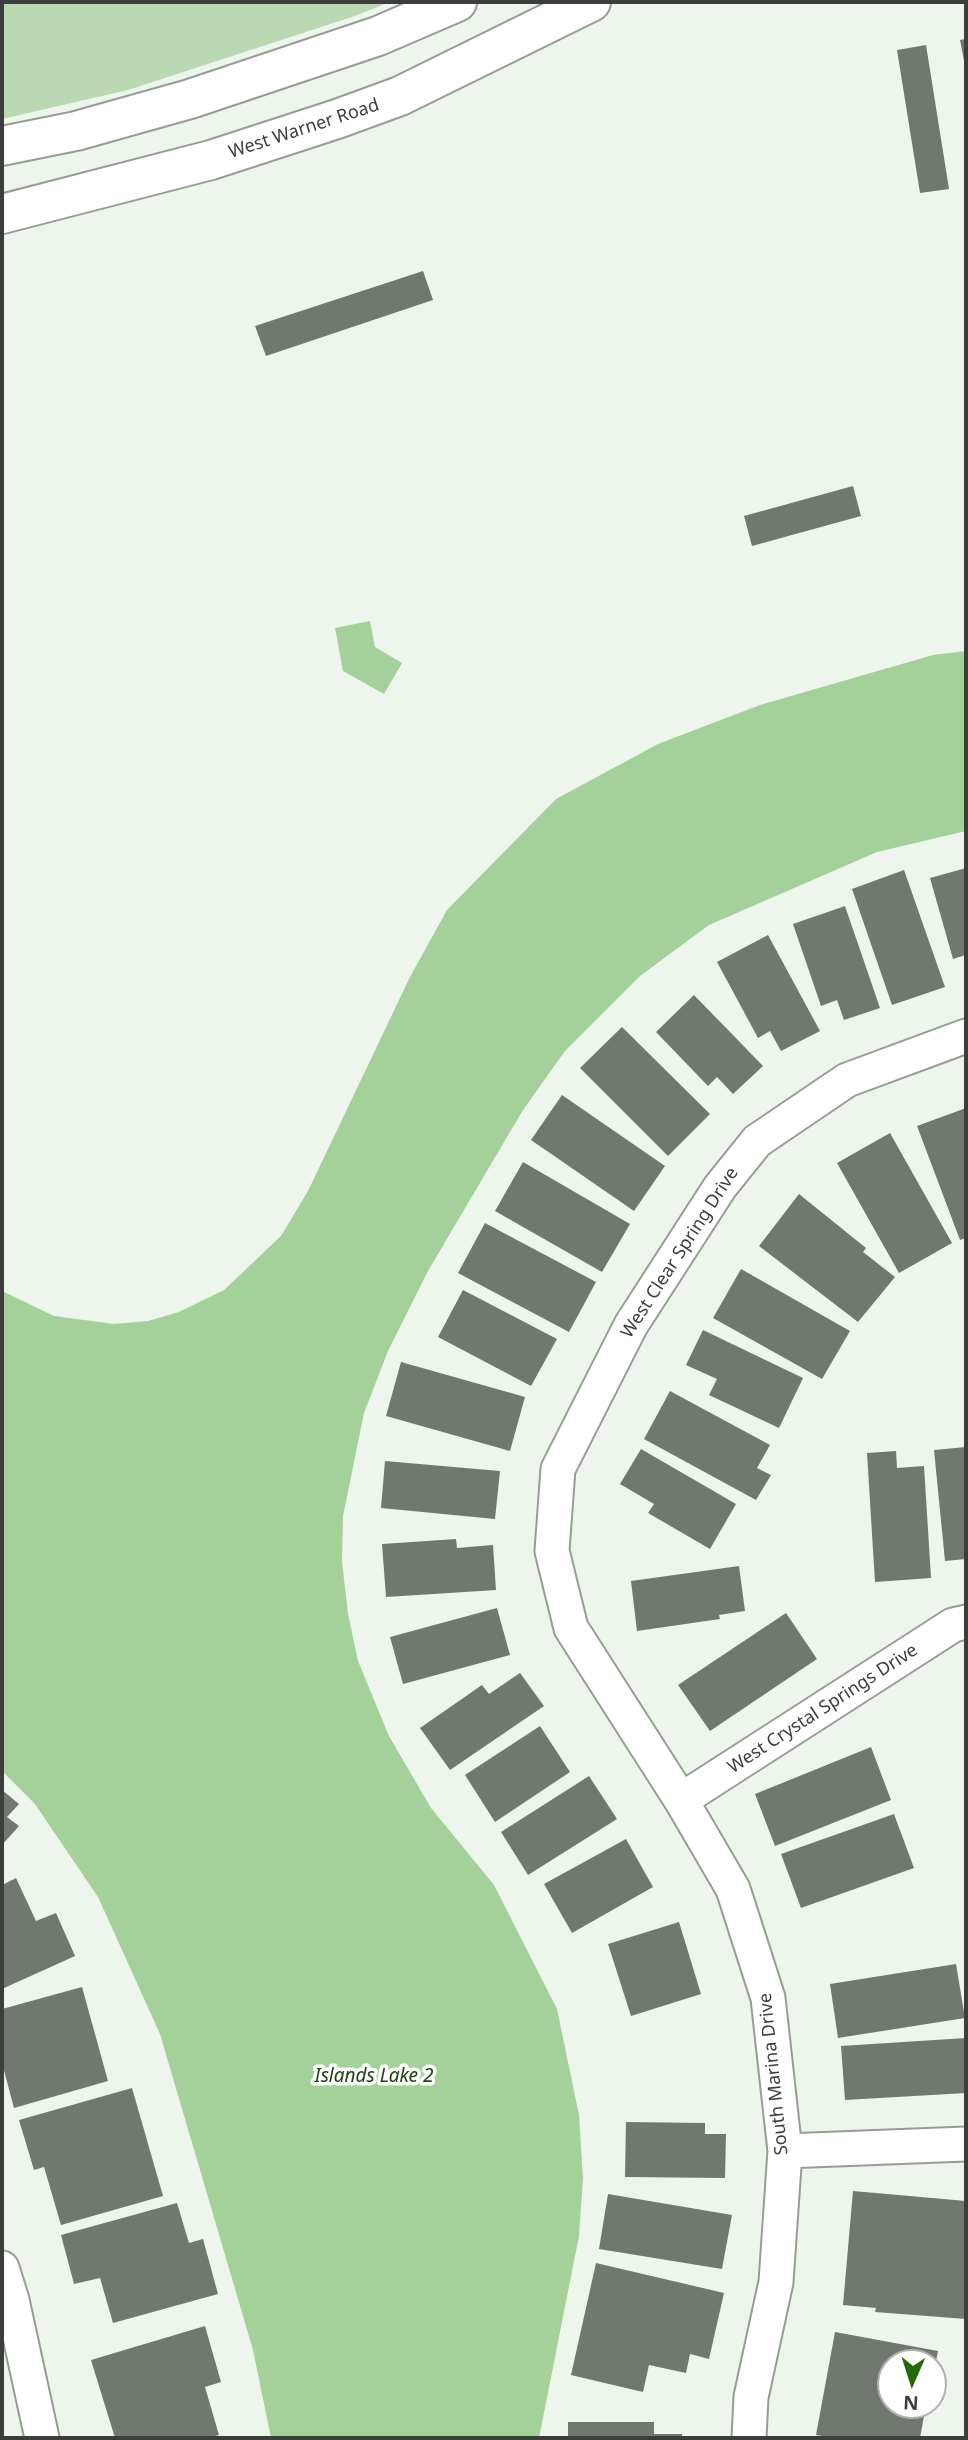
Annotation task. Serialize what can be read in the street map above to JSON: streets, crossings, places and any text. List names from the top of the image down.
{
  "streets": {
    "main road": ["West Warner Road"],
    "street": ["West Clear Spring Drive", "West Crystal Springs Drive", "South Marina Drive"]
  },
  "crossings": [
    ["West Clear Spring Drive", "South Marina Drive"],
    ["West Crystal Springs Drive", "South Marina Drive"]
  ],
  "water": ["Islands Lake 2"],
  "north": "bottom"
}
